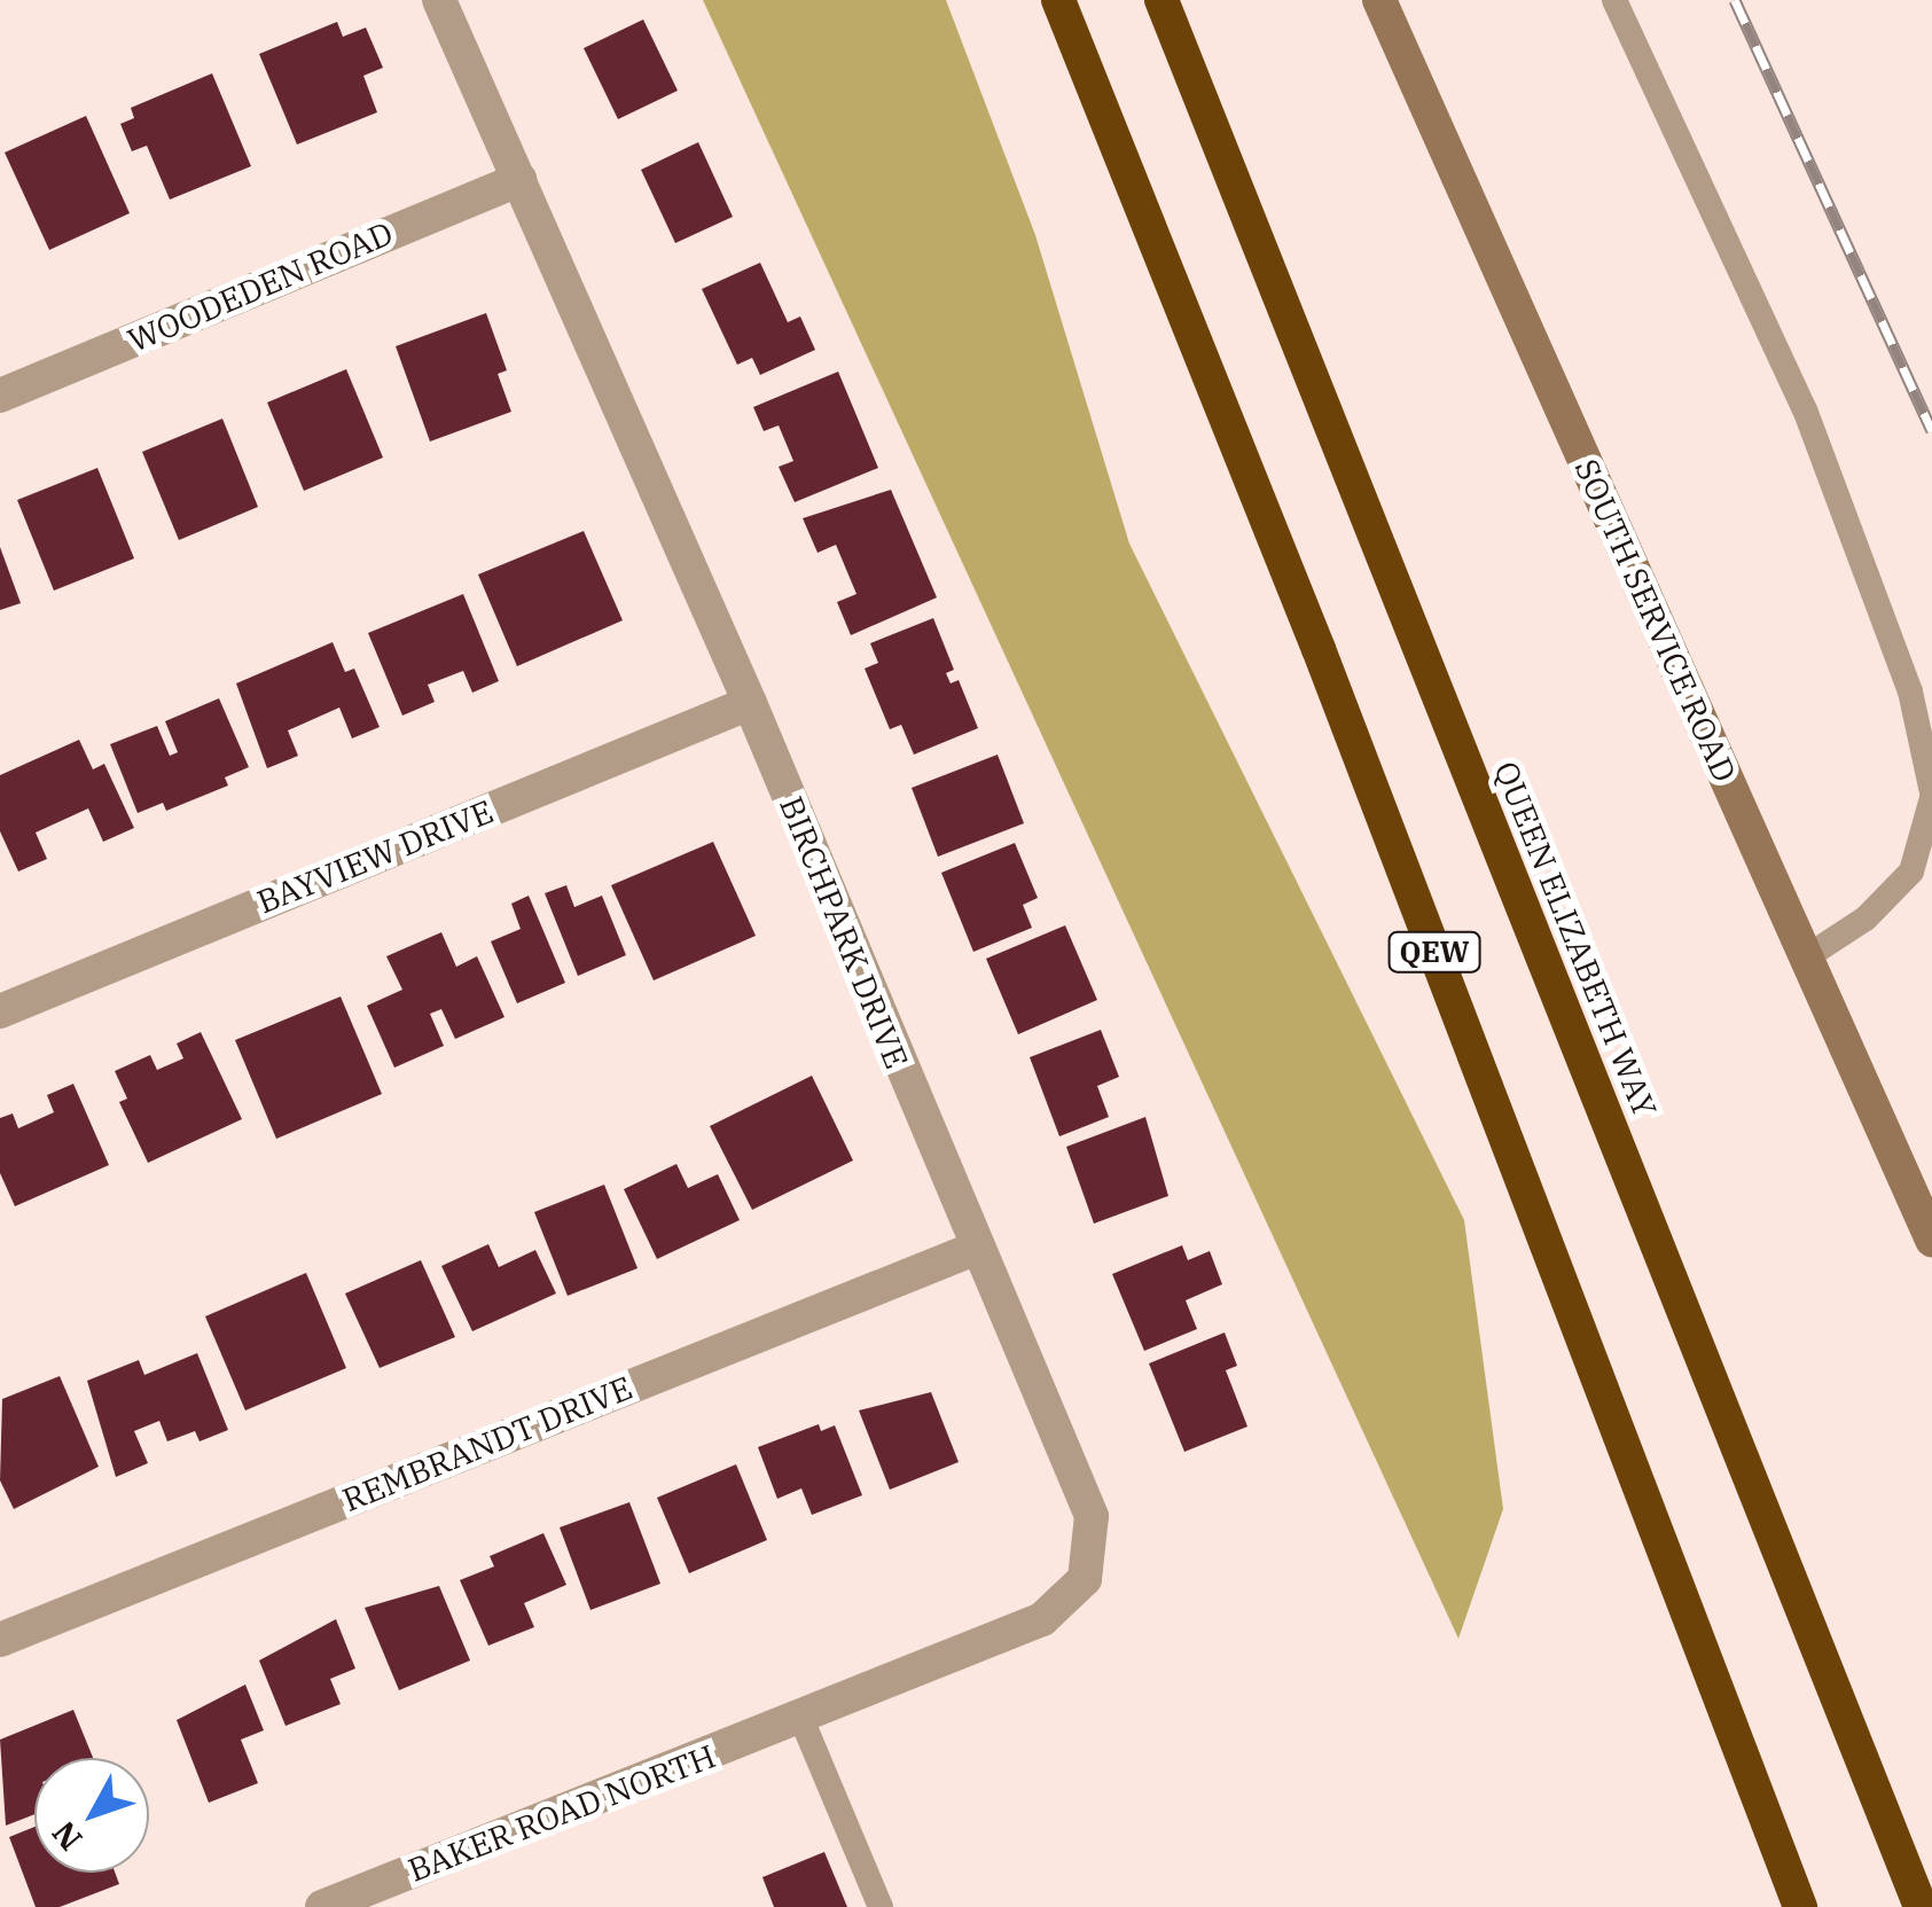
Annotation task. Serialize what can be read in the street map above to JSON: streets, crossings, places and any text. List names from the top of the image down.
{
  "streets": {
    "highway": ["QUEEN ELIZABETH WAY", "QEW"],
    "street": [
      "WOODEDEN ROAD",
      "SOUTH SERVICE ROAD",
      "BAYVIEW DRIVE",
      "BIRCHPARK DRIVE",
      "REMBRANDT DRIVE",
      "BAKER ROAD NORTH"
    ]
  },
  "crossings": [
    ["WOODEDEN ROAD", "BIRCHPARK DRIVE"],
    ["BAYVIEW DRIVE", "BIRCHPARK DRIVE"],
    ["BIRCHPARK DRIVE", "REMBRANDT DRIVE"],
    ["BIRCHPARK DRIVE", "BAKER ROAD NORTH"]
  ],
  "north": "bottom left"
}
